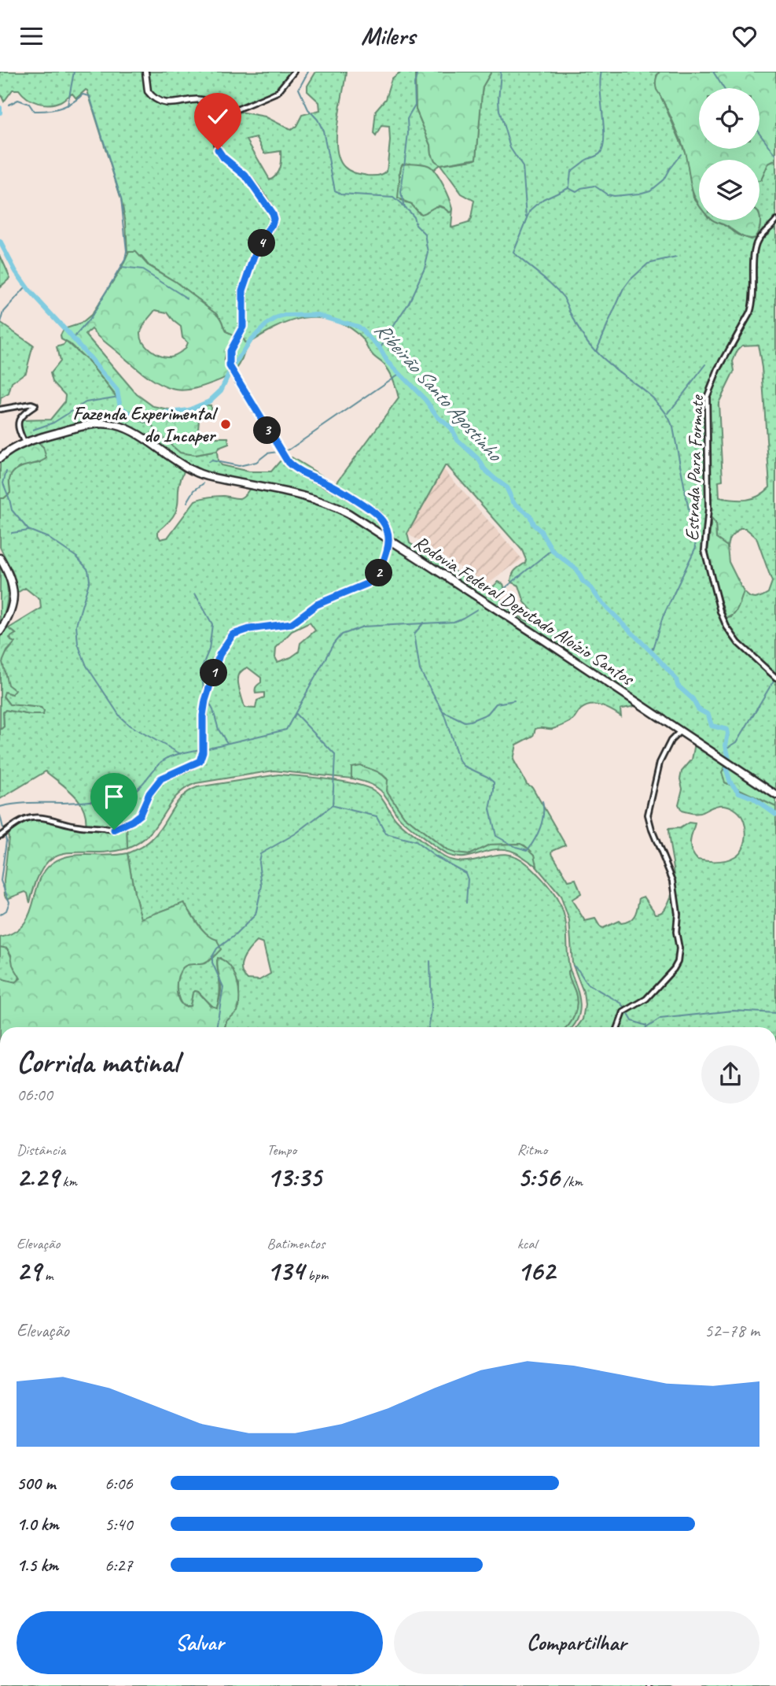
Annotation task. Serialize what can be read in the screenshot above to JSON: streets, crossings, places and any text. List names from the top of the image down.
{
  "streets": {
    "highway": ["Rodovia Federal Deputado Aloízio Santos"],
    "street": ["Estrada Para Formate"]
  },
  "water": ["Ribeirão Santo Agostinho"],
  "places": ["Fazenda Experimental do Incaper"],
  "page": {
    "header": "Milers",
    "pins": [
      "4",
      "3",
      "2",
      "1"
    ],
    "heading": ["Corrida matinal", "06:00"],
    "stats": [
      ["Distância", "2.29 km"],
      ["Tempo", "13:35"],
      ["Ritmo", "5:56 /km"],
      ["Elevação", "29 m"],
      ["Batimentos", "134 bpm"],
      ["kcal", "162"]
    ],
    "chart": ["Elevação", "52–78 m"],
    "list": [
      {
        "name": "500 m",
        "note": "6:06"
      },
      {
        "name": "1.0 km",
        "note": "5:40"
      },
      {
        "name": "1.5 km",
        "note": "6:27"
      }
    ],
    "buttons": ["Salvar", "Compartilhar"]
  }
}
